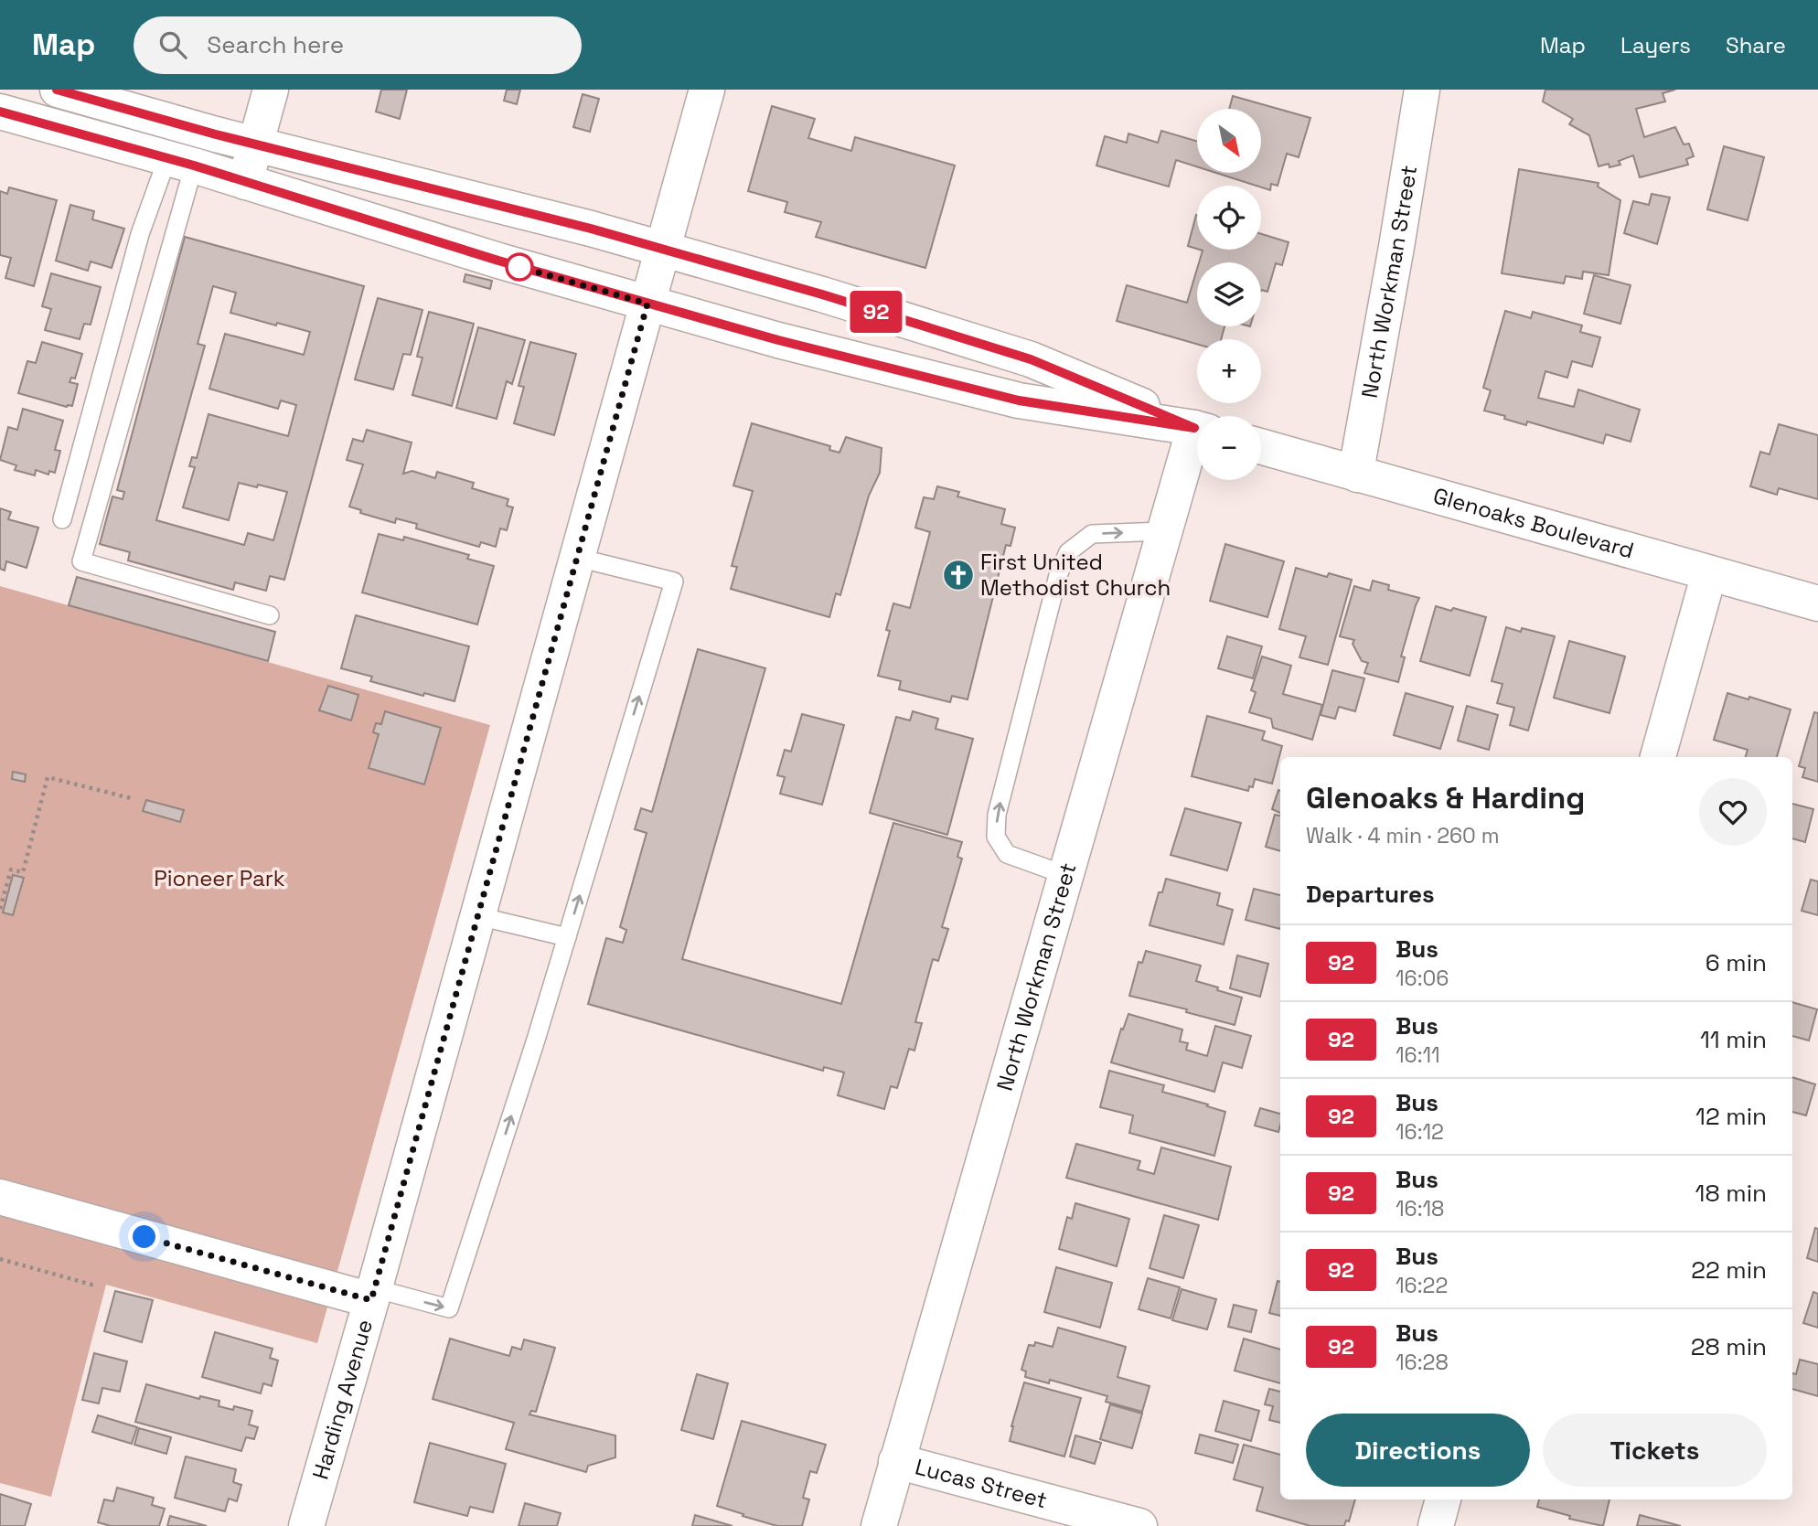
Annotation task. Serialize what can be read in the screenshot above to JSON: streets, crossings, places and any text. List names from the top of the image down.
{
  "streets": {
    "street": [
      "North Workman Street",
      "Glenoaks Boulevard",
      "Harding Avenue",
      "Lucas Street"
    ]
  },
  "crossings": [
    ["North Workman Street", "Glenoaks Boulevard"],
    ["North Workman Street", "Lucas Street"]
  ],
  "parks": ["Pioneer Park"],
  "places": {
    "church": ["First United Methodist Church"]
  },
  "lines": ["bus line 92"],
  "north": "bottom right",
  "page": {
    "header": "Map",
    "search": "Search here",
    "nav": ["Map", "Layers", "Share"],
    "on_map": "92",
    "map_buttons": ["+", "−"],
    "heading": [
      ["Glenoaks & Harding", "Walk · 4 min · 260 m"],
      "Departures"
    ],
    "list": [
      {
        "mark": "92",
        "name": "Bus",
        "note": "16:06",
        "value": "6 min"
      },
      {
        "mark": "92",
        "name": "Bus",
        "note": "16:11",
        "value": "11 min"
      },
      {
        "mark": "92",
        "name": "Bus",
        "note": "16:12",
        "value": "12 min"
      },
      {
        "mark": "92",
        "name": "Bus",
        "note": "16:18",
        "value": "18 min"
      },
      {
        "mark": "92",
        "name": "Bus",
        "note": "16:22",
        "value": "22 min"
      },
      {
        "mark": "92",
        "name": "Bus",
        "note": "16:28",
        "value": "28 min"
      }
    ],
    "buttons": ["Directions", "Tickets"]
  }
}
